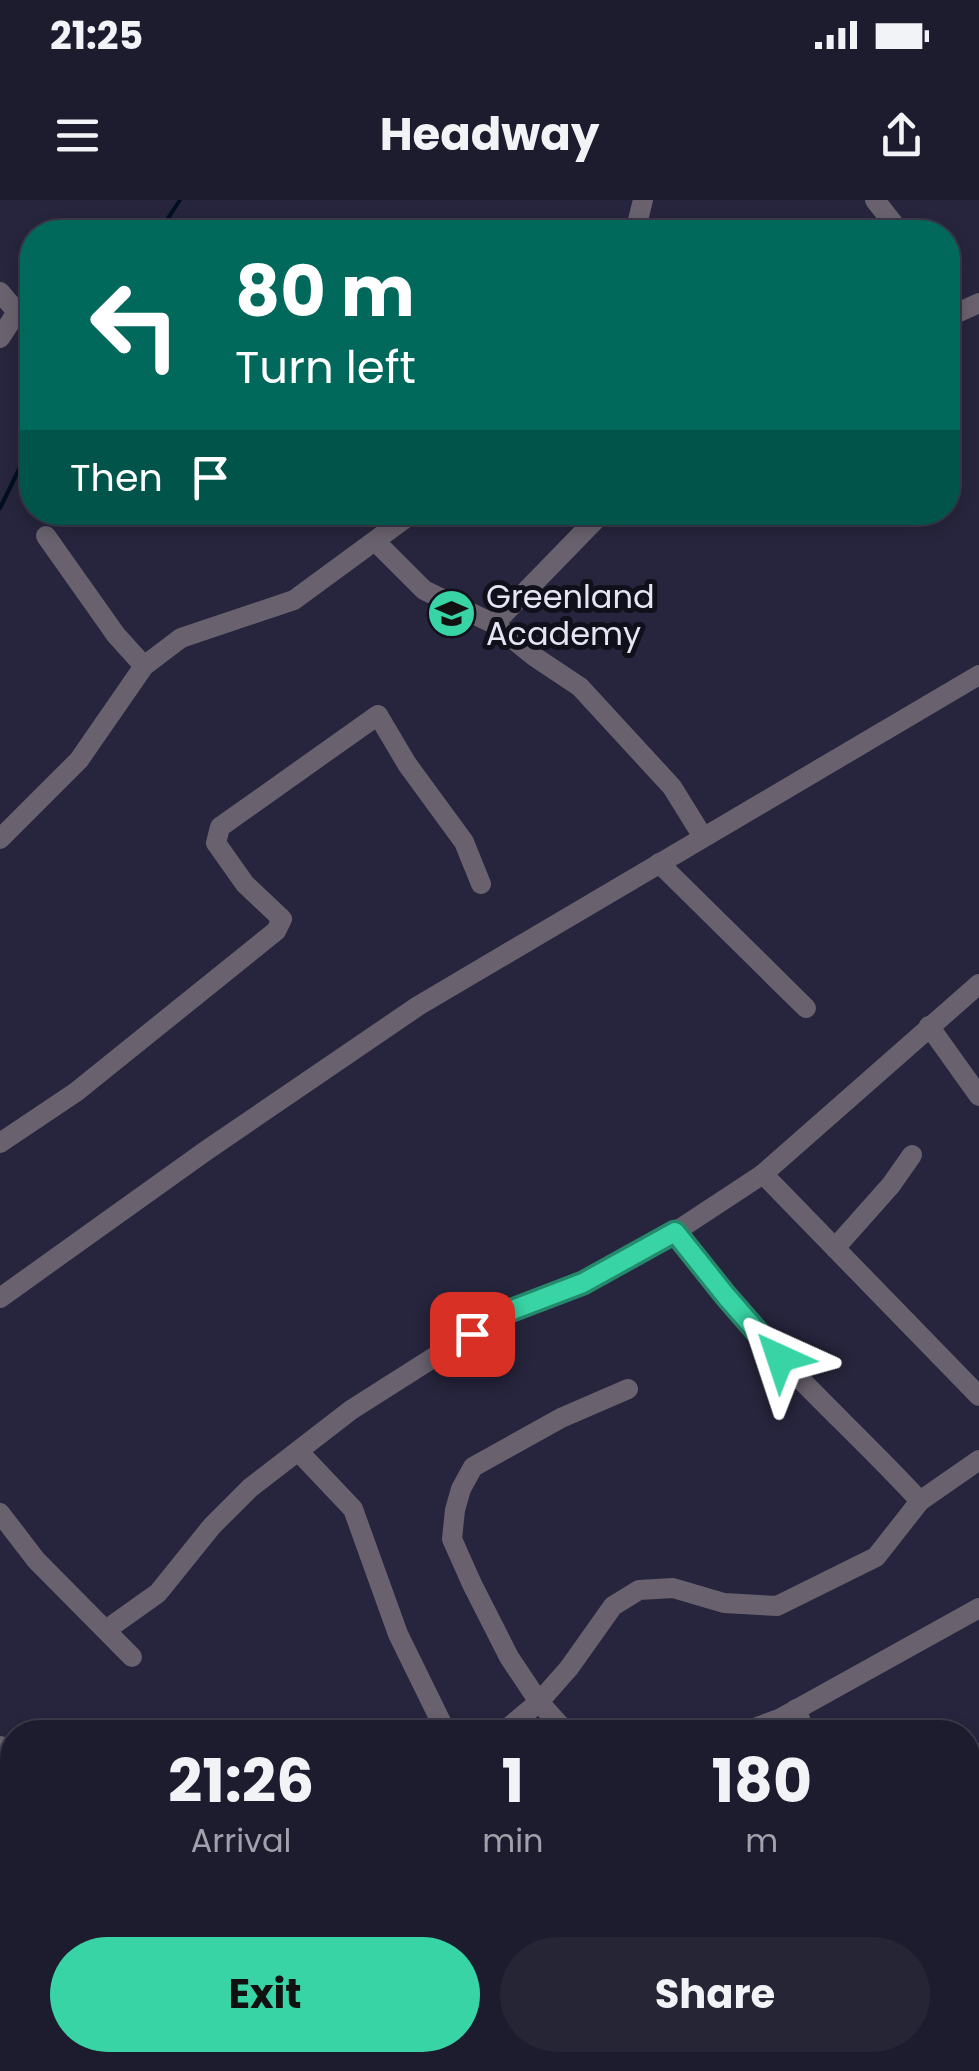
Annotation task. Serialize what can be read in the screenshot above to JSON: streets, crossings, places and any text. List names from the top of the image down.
{
  "places": {
    "school or university": ["Greenland Academy"]
  },
  "page": {
    "status": "21:25",
    "header": "Headway",
    "turn": ["80 m", "Turn left"],
    "then": "Then",
    "eta": [
      "21:26",
      "Arrival",
      "1",
      "min",
      "180",
      "m"
    ],
    "buttons": ["Exit", "Share"]
  }
}
